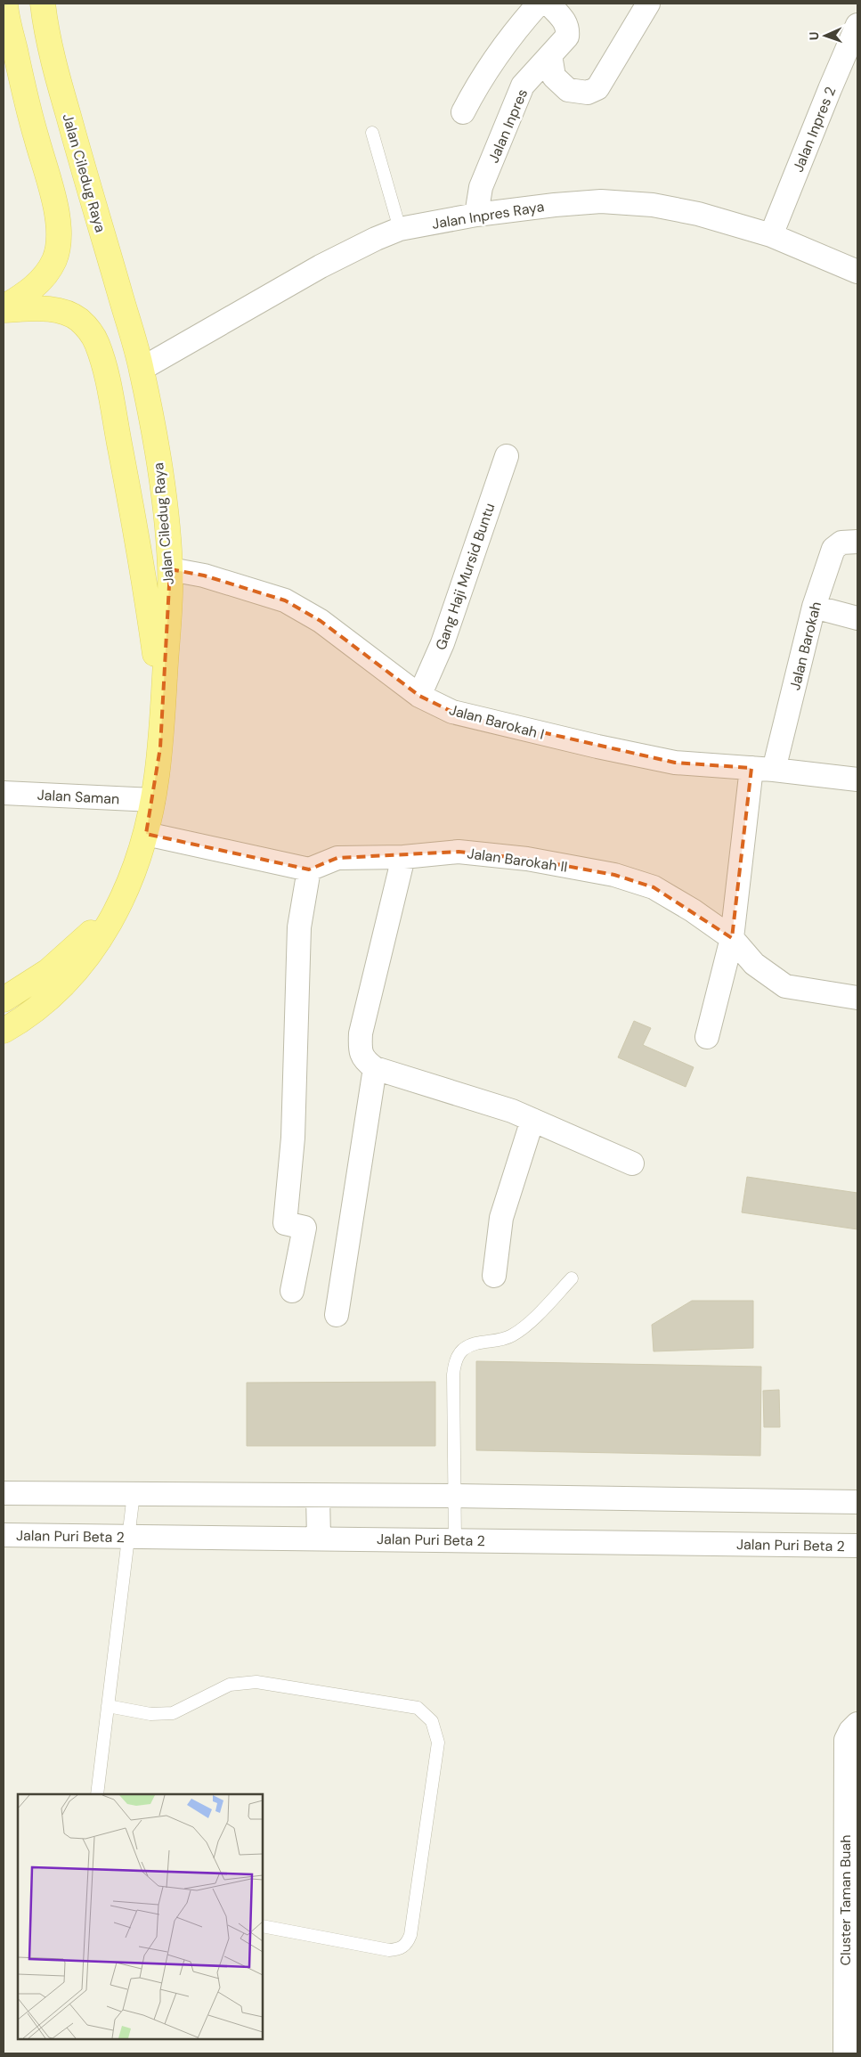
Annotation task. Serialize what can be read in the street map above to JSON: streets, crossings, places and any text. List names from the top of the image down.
{
  "streets": {
    "main road": ["Jalan Ciledug Raya"],
    "street": [
      "Jalan Inpres",
      "Jalan Inpres 2",
      "Jalan Inpres Raya",
      "Gang Haji Mursid Buntu",
      "Jalan Barokah",
      "Jalan Barokah I",
      "Jalan Saman",
      "Jalan Barokah II",
      "Jalan Puri Beta 2",
      "Cluster Taman Buah"
    ]
  },
  "crossings": [
    ["Jalan Inpres", "Jalan Inpres Raya"],
    ["Jalan Inpres 2", "Jalan Inpres Raya"],
    ["Jalan Ciledug Raya", "Jalan Inpres Raya"],
    ["Jalan Ciledug Raya", "Jalan Barokah I"],
    ["Jalan Ciledug Raya", "Jalan Saman"],
    ["Gang Haji Mursid Buntu", "Jalan Barokah I"],
    ["Jalan Barokah", "Jalan Barokah I"]
  ],
  "north": "left"
}
